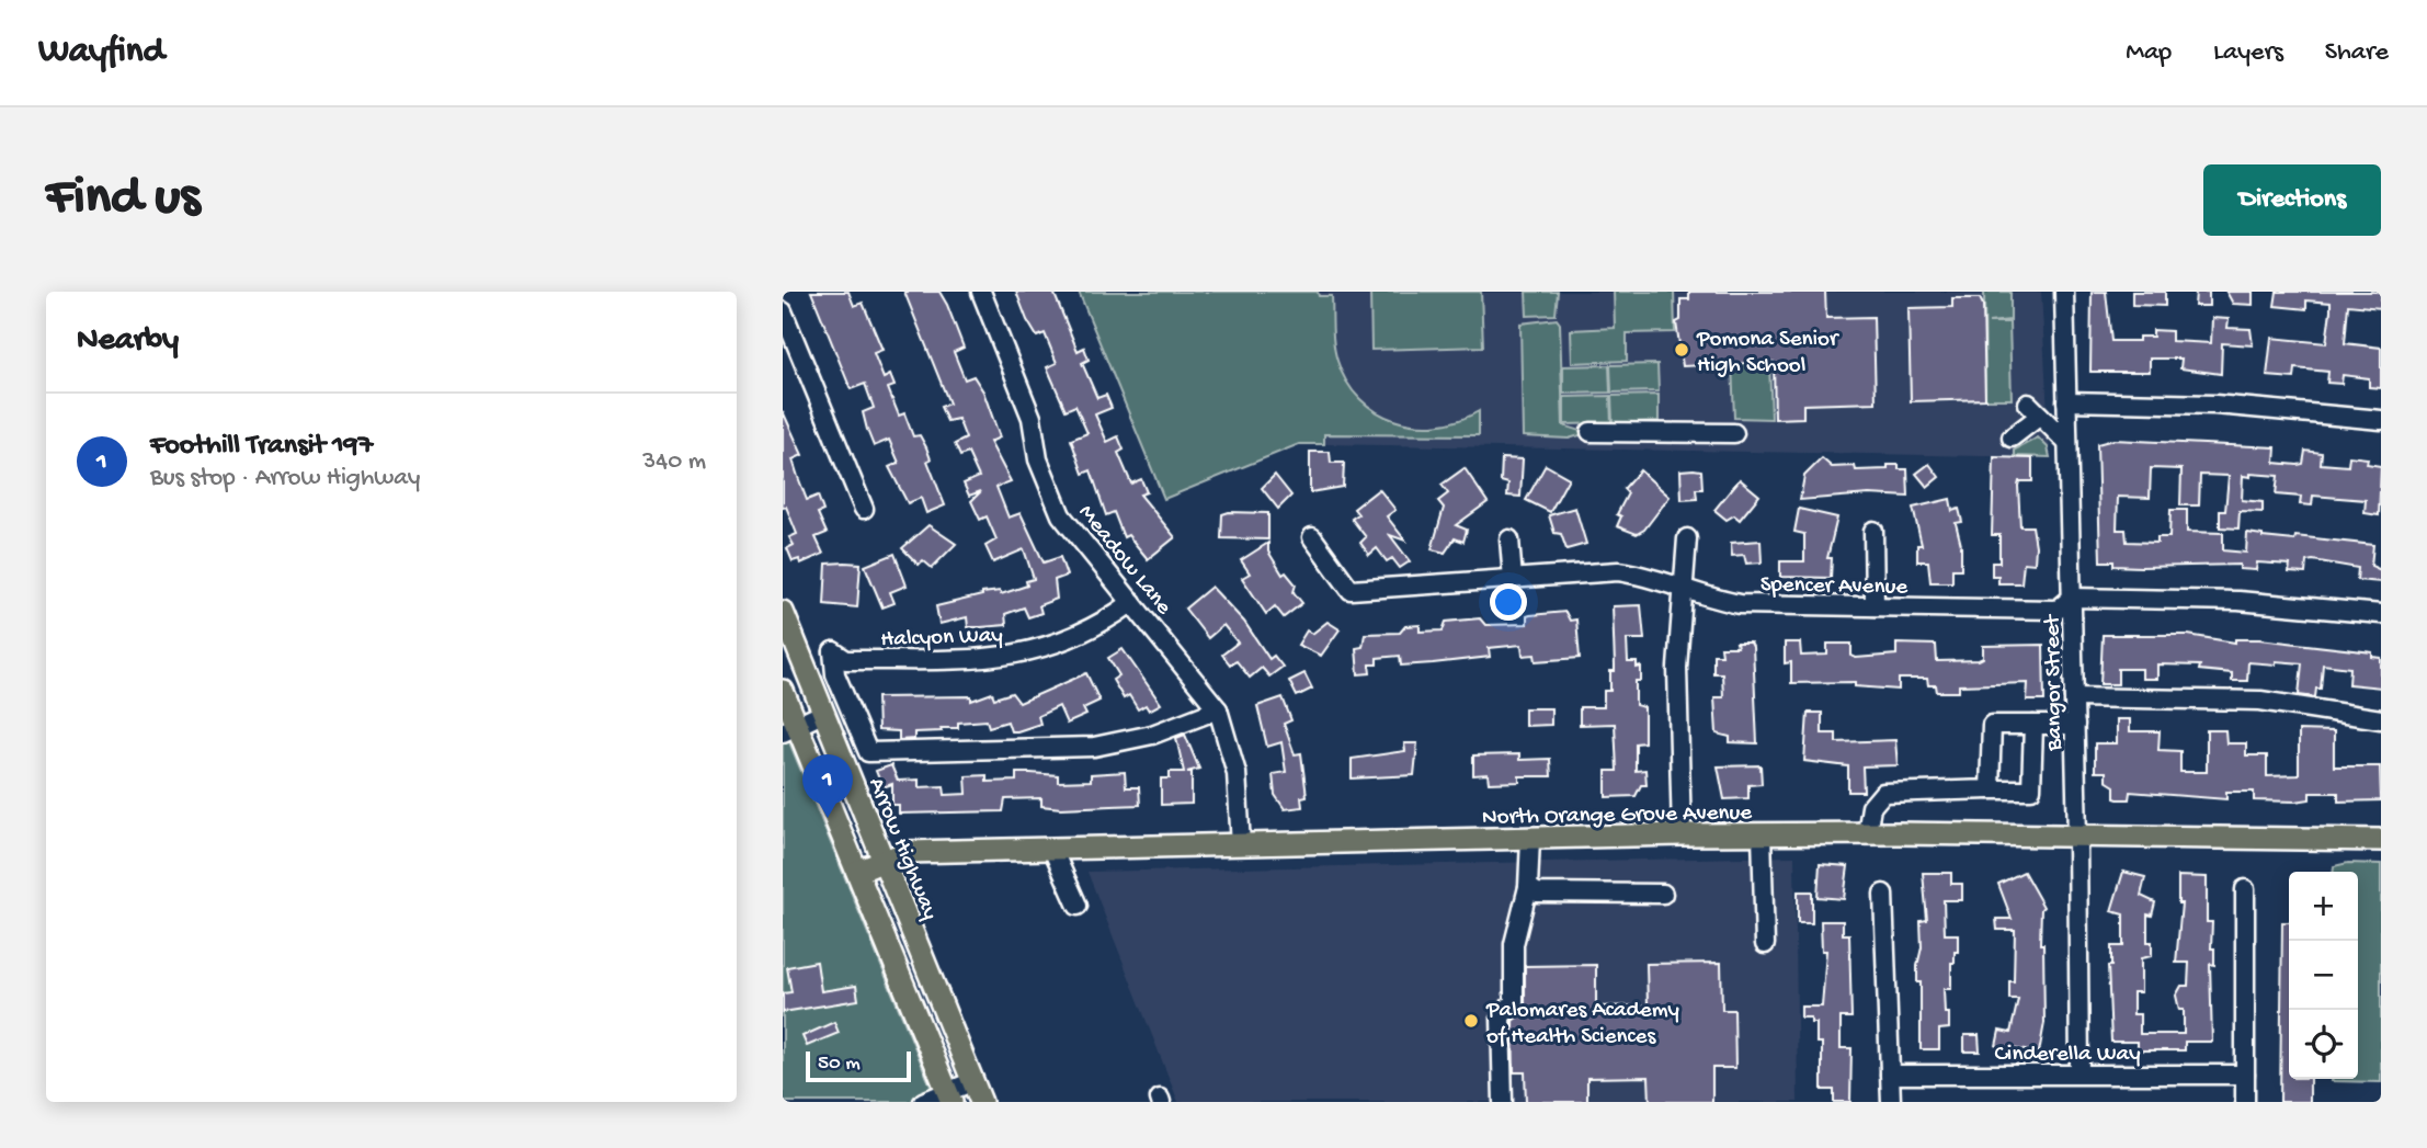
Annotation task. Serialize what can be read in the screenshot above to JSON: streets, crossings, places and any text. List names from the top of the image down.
{
  "streets": {
    "main road": ["North Orange Grove Avenue", "Arrow Highway"],
    "street": [
      "Meadow Lane",
      "Spencer Avenue",
      "Halcyon Way",
      "Bangor Street",
      "Cinderella Way"
    ]
  },
  "crossings": [
    ["Meadow Lane", "Halcyon Way"],
    ["Meadow Lane", "North Orange Grove Avenue"],
    ["Spencer Avenue", "Bangor Street"],
    ["Bangor Street", "North Orange Grove Avenue"],
    ["Bangor Street", "Cinderella Way"],
    ["North Orange Grove Avenue", "Arrow Highway"]
  ],
  "places": ["Pomona Senior High School", "Palomares Academy of Health Sciences"],
  "scale_bar": "50 m",
  "page": {
    "header": "Wayfind",
    "nav": ["Map", "Layers", "Share"],
    "buttons": "Directions",
    "title": "Find us",
    "heading": "Nearby",
    "list": [
      {
        "mark": "1",
        "name": "Foothill Transit 197",
        "note": "Bus stop · Arrow Highway",
        "value": "340 m"
      }
    ],
    "pins": "1",
    "map_buttons": ["+", "−"],
    "scale": "50 m"
  }
}
